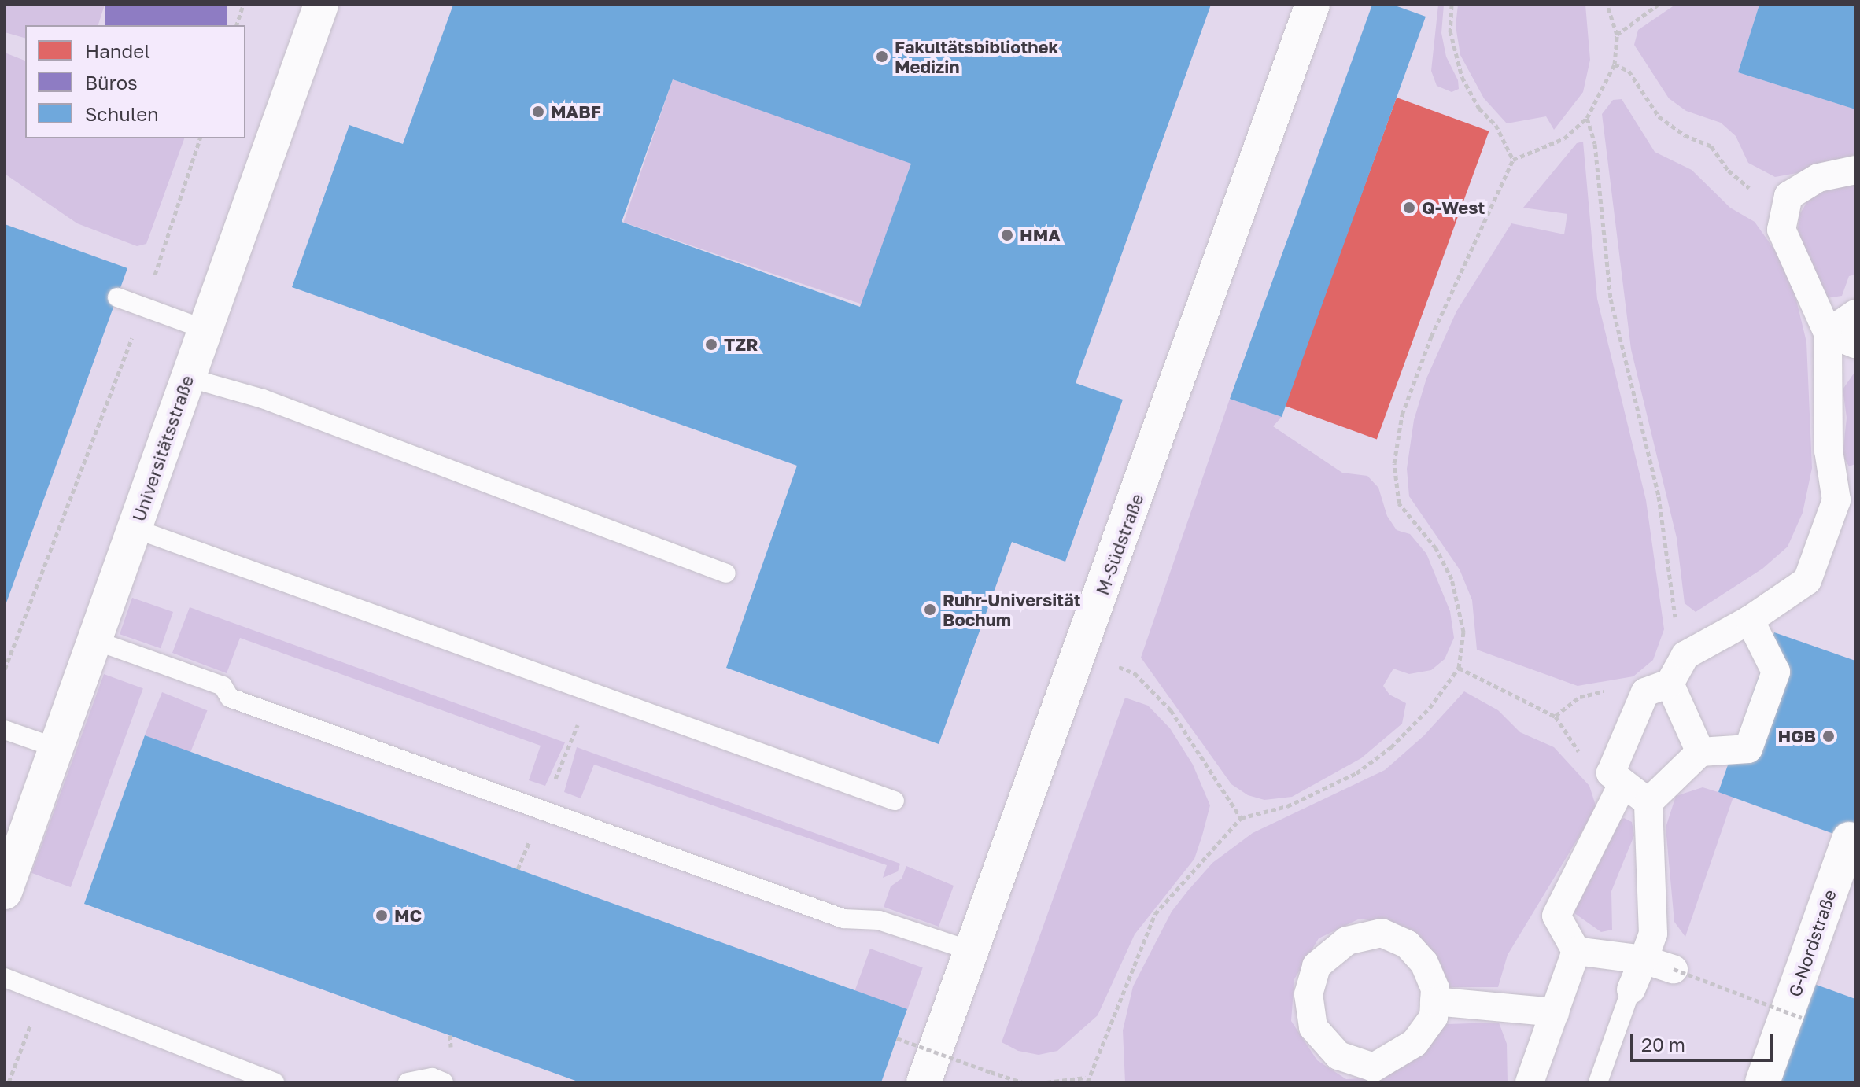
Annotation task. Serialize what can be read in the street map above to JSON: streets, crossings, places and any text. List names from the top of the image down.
{
  "streets": {
    "street": ["Universitätsstraße", "M-Südstraße", "G-Nordstraße"]
  },
  "places": [
    "Fakultätsbibliothek Medizin",
    "MABF",
    "Q-West",
    "HMA",
    "TZR",
    "Ruhr-Universität Bochum",
    "HGB",
    "MC"
  ],
  "legend": ["Handel", "Büros", "Schulen"],
  "scale_bar": "20 m"
}
